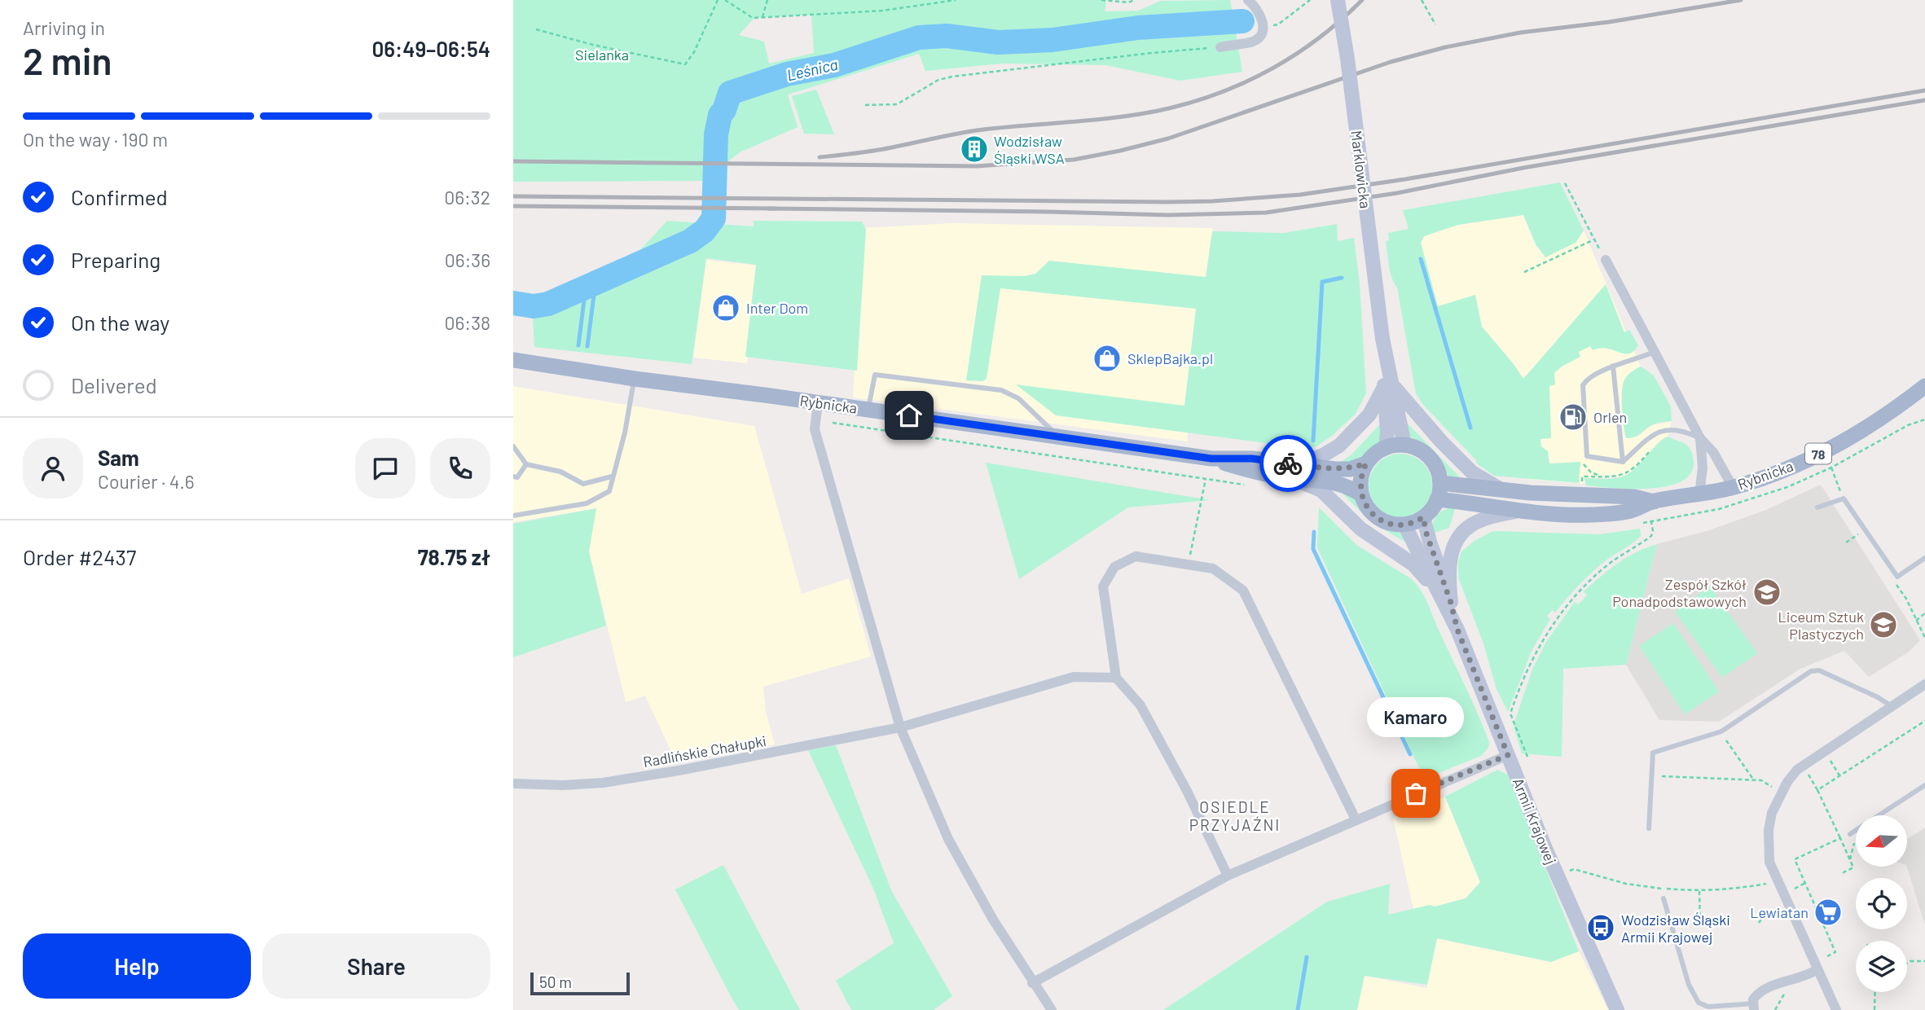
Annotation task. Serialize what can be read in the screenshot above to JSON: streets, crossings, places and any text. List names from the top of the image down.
{
  "streets": {
    "main road": [
      "Marklowicka",
      "Rybnicka",
      "78",
      "Armii Krajowej"
    ],
    "street": ["Radlińskie Chałupki"]
  },
  "crossings": [
    ["Marklowicka", "Rybnicka"],
    ["Marklowicka", "Armii Krajowej"],
    ["Rybnicka", "Armii Krajowej"]
  ],
  "districts": ["OSIEDLE PRZYJAŹNI"],
  "water": ["Leśnica"],
  "parks": ["Sielanka"],
  "places": {
    "building": ["Wodzisław Śląski WSA"],
    "shop": ["Inter Dom", "SklepBajka.pl"],
    "fuel station": ["Orlen"],
    "school or university": ["Zespół Szkół Ponadpodstawowych", "Liceum Sztuk Plastyczych"],
    "other": ["Kamaro"],
    "supermarket": ["Lewiatan"],
    "bus stop": ["Wodzisław Śląski Armii Krajowej"]
  },
  "scale_bar": "50 m",
  "north": "left",
  "page": {
    "heading": ["2 min", "Arriving in", "06:49–06:54"],
    "panel": [
      "Sam",
      "Courier · 4.6",
      "Order #2437",
      "78.75 zł"
    ],
    "bar": "On the way · 190 m",
    "list": [
      ["Confirmed", "06:32"],
      ["Preparing", "06:36"],
      ["On the way", "06:38"],
      "Delivered"
    ],
    "bubble": "Kamaro",
    "buttons": ["Help", "Share"],
    "scale": "50 m"
  }
}
